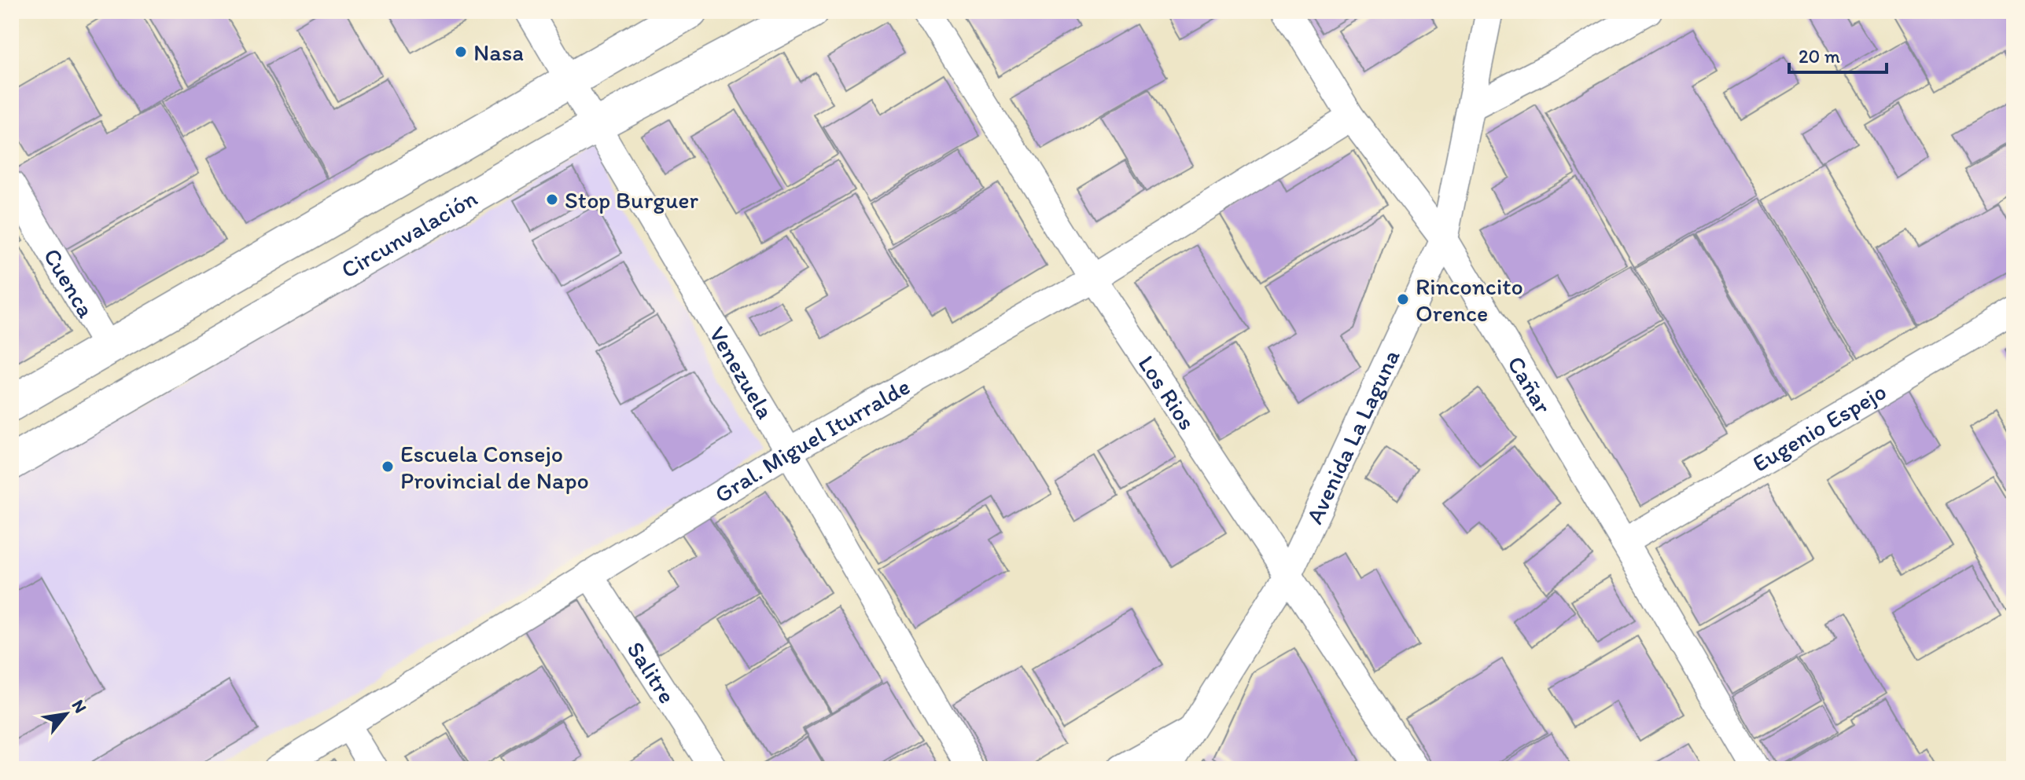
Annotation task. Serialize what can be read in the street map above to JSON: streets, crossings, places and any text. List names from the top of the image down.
{
  "streets": {
    "main road": ["Circunvalación"],
    "street": [
      "Cuenca",
      "Venezuela",
      "Cañar",
      "Los Rios",
      "Eugenio Espejo",
      "Avenida La Laguna",
      "Gral. Miguel Iturralde",
      "Salitre"
    ]
  },
  "crossings": [
    ["Circunvalación", "Venezuela"],
    ["Venezuela", "Gral. Miguel Iturralde"],
    ["Cañar", "Eugenio Espejo"],
    ["Cañar", "Avenida La Laguna"],
    ["Cañar", "Gral. Miguel Iturralde"],
    ["Los Rios", "Avenida La Laguna"],
    ["Los Rios", "Gral. Miguel Iturralde"],
    ["Gral. Miguel Iturralde", "Salitre"]
  ],
  "places": [
    "Nasa",
    "Stop Burguer",
    "Rinconcito Orence",
    "Escuela Consejo Provincial de Napo"
  ],
  "scale_bar": "20 m",
  "north": "top right"
}
